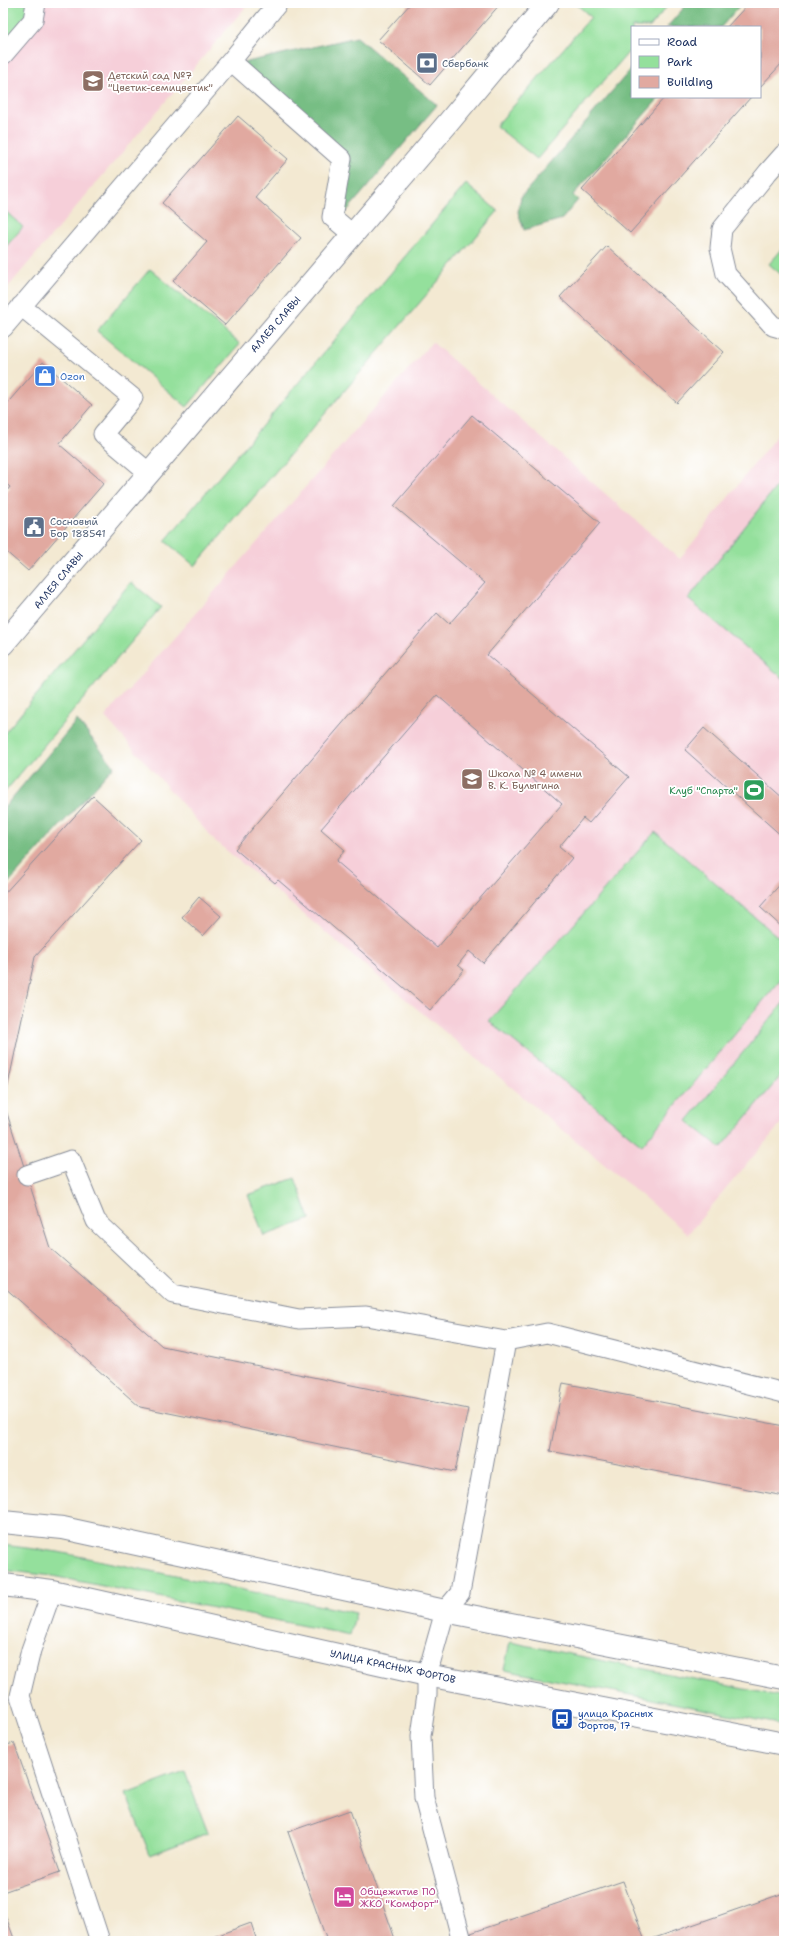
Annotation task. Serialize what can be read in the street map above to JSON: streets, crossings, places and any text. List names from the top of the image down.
{
  "streets": {
    "street": ["АЛЛЕЯ СЛАВЫ", "УЛИЦА КРАСНЫХ ФОРТОВ"]
  },
  "places": {
    "bank": ["Сбербанк"],
    "school or university": ["Детский сад №7 \"Цветик-семицветик\"", "Школа № 4 имени В. К. Булыгина"],
    "shop": ["Ozon"],
    "public building": ["Сосновый Бор 188541"],
    "sports": ["Клуб \"Спарта\""],
    "bus stop": ["улица Красных Фортов, 17"],
    "hotel": ["Общежитие ПО ЖКО \"Комфорт\""]
  },
  "legend": ["Road", "Park", "Building"]
}
